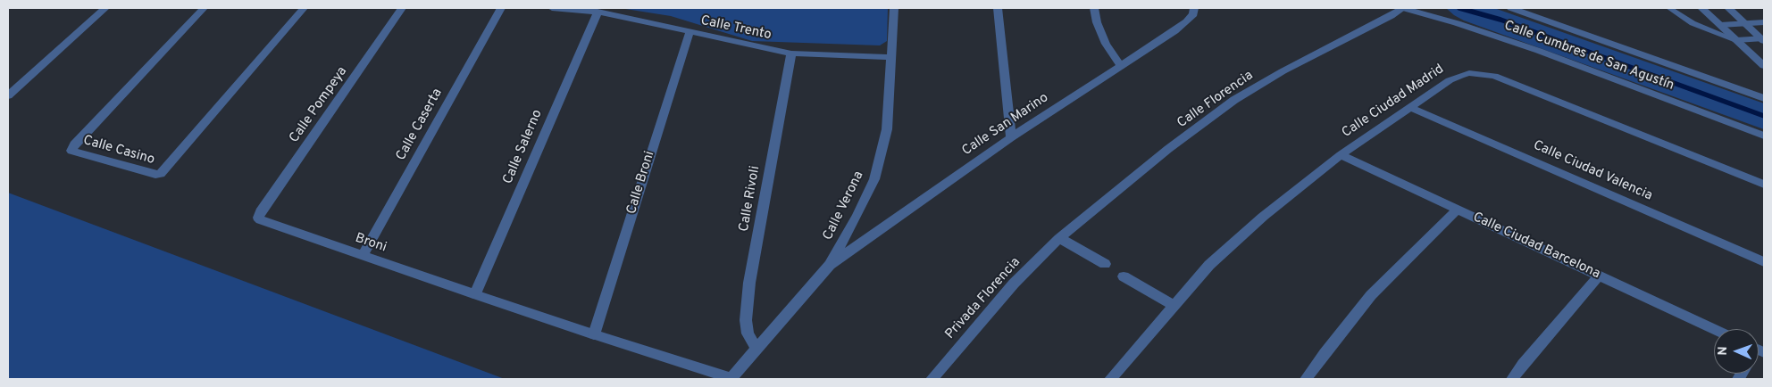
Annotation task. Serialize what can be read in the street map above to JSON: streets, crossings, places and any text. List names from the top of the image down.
{
  "streets": {
    "street": [
      "Calle Trento",
      "Calle Cumbres de San Agustín",
      "Calle Florencia",
      "Calle Ciudad Madrid",
      "Calle Pompeya",
      "Calle Caserta",
      "Calle San Marino",
      "Calle Salerno",
      "Calle Casino",
      "Calle Ciudad Valencia",
      "Calle Broni",
      "Calle Rivoli",
      "Calle Verona",
      "Broni",
      "Calle Ciudad Barcelona",
      "Privada Florencia"
    ]
  },
  "crossings": [
    ["Calle Trento", "Calle Salerno"],
    ["Calle Trento", "Calle Broni"],
    ["Calle Trento", "Calle Rivoli"],
    ["Calle Trento", "Calle Verona"],
    ["Calle Cumbres de San Agustín", "Calle Florencia"],
    ["Calle Florencia", "Privada Florencia"],
    ["Calle Ciudad Madrid", "Calle Ciudad Valencia"],
    ["Calle Ciudad Madrid", "Calle Ciudad Barcelona"],
    ["Calle Pompeya", "Broni"],
    ["Calle Caserta", "Broni"],
    ["Calle San Marino", "Calle Verona"],
    ["Calle Salerno", "Broni"],
    ["Calle Rivoli", "Calle Verona"]
  ],
  "north": "left"
}
